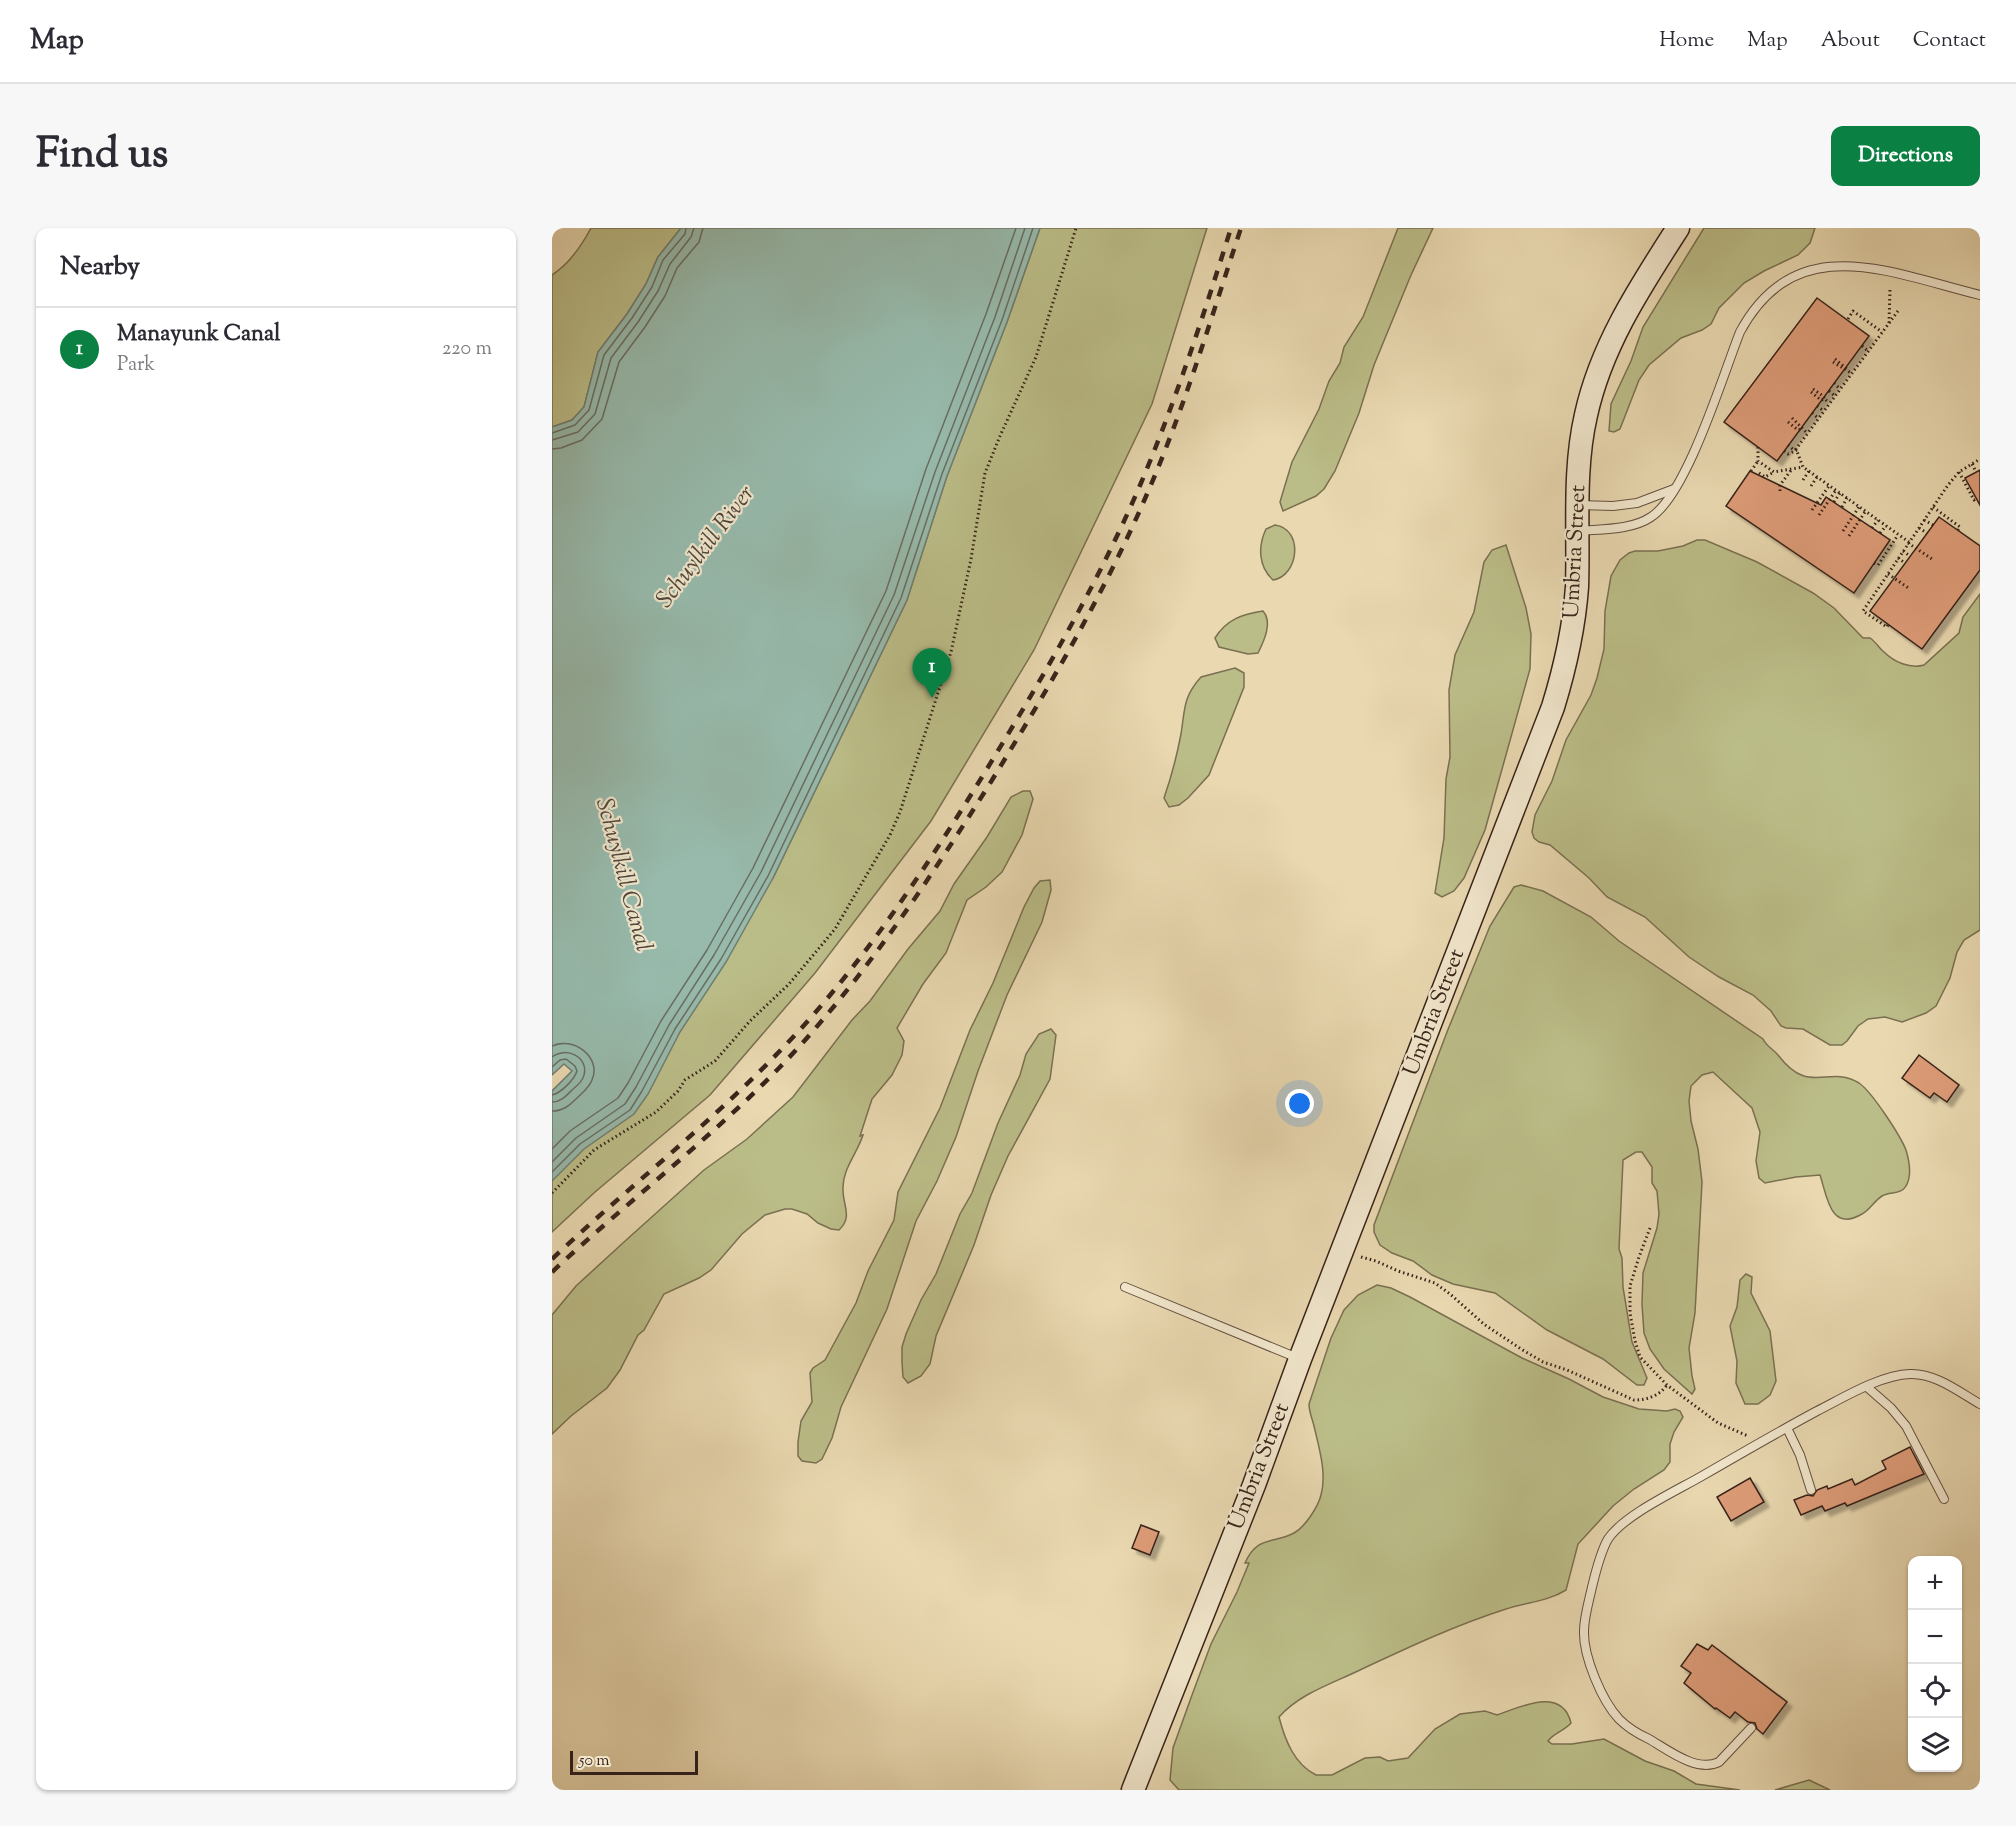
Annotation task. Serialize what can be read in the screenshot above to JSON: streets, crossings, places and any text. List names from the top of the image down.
{
  "streets": {
    "main road": ["Umbria Street"]
  },
  "water": ["Schuylkill River", "Schuylkill Canal"],
  "scale_bar": "50 m",
  "page": {
    "header": "Map",
    "nav": [
      "Home",
      "Map",
      "About",
      "Contact"
    ],
    "title": "Find us",
    "buttons": "Directions",
    "heading": "Nearby",
    "list": [
      {
        "mark": "1",
        "name": "Manayunk Canal",
        "note": "Park",
        "value": "220 m"
      }
    ],
    "pins": "1",
    "map_buttons": ["+", "−"],
    "scale": "50 m"
  }
}
